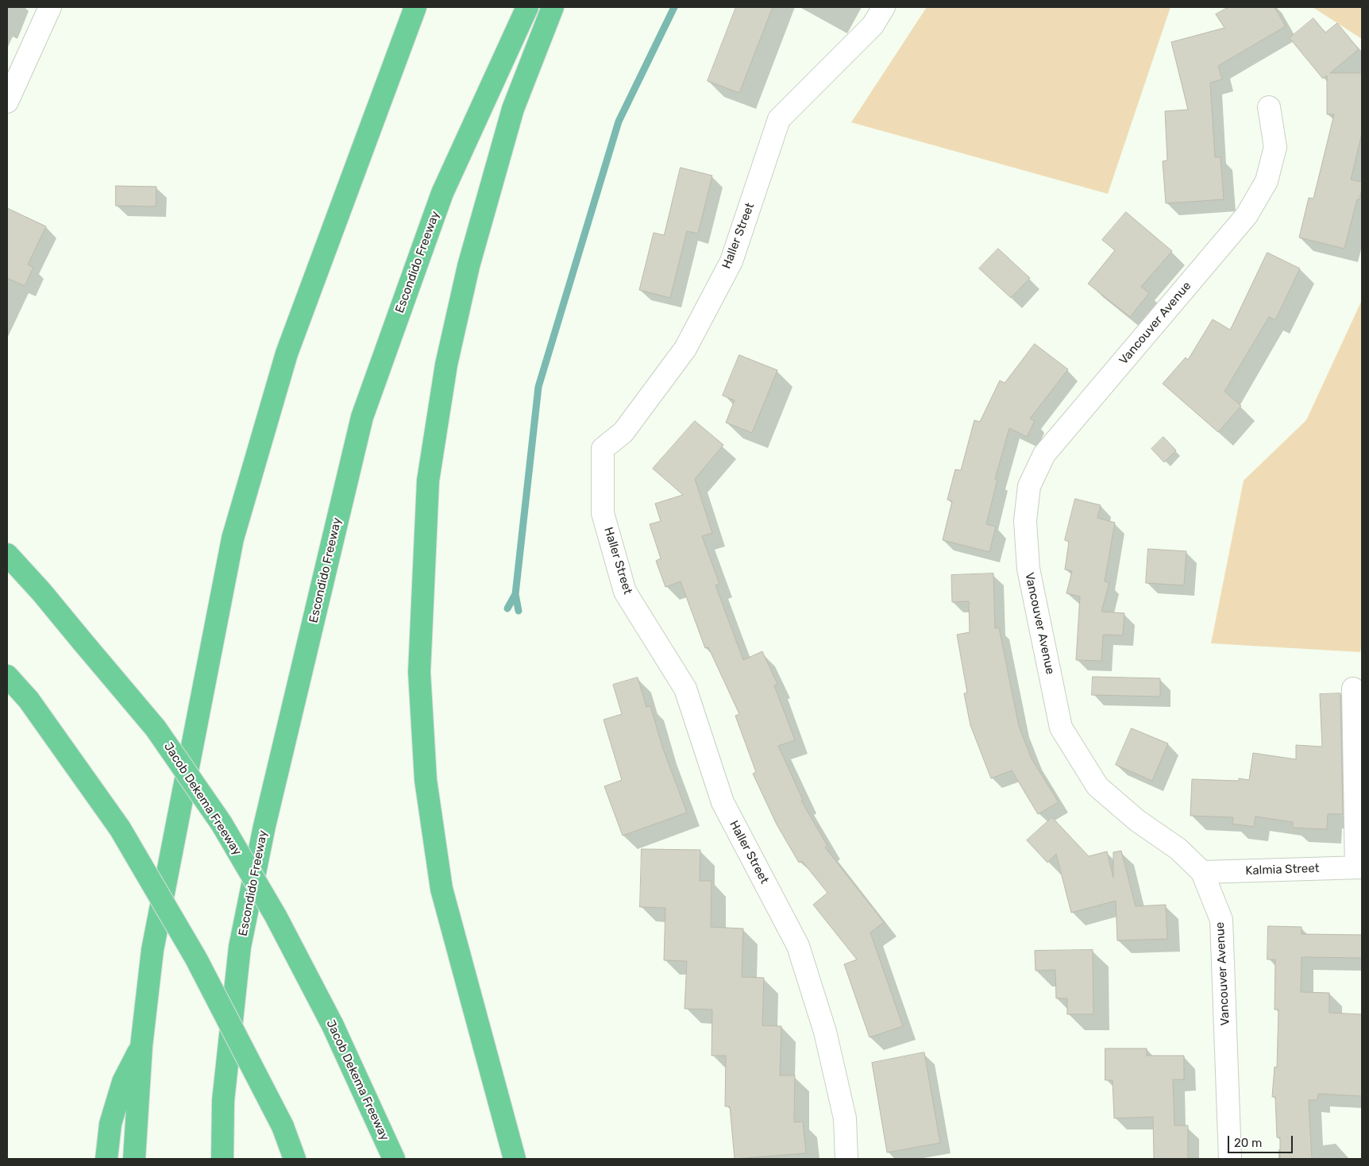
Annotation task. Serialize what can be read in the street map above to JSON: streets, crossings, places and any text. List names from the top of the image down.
{
  "streets": {
    "highway": ["Escondido Freeway", "Jacob Dekema Freeway"],
    "street": ["Haller Street", "Vancouver Avenue", "Kalmia Street"]
  },
  "crossings": [
    ["Vancouver Avenue", "Kalmia Street"]
  ],
  "scale_bar": "20 m"
}
